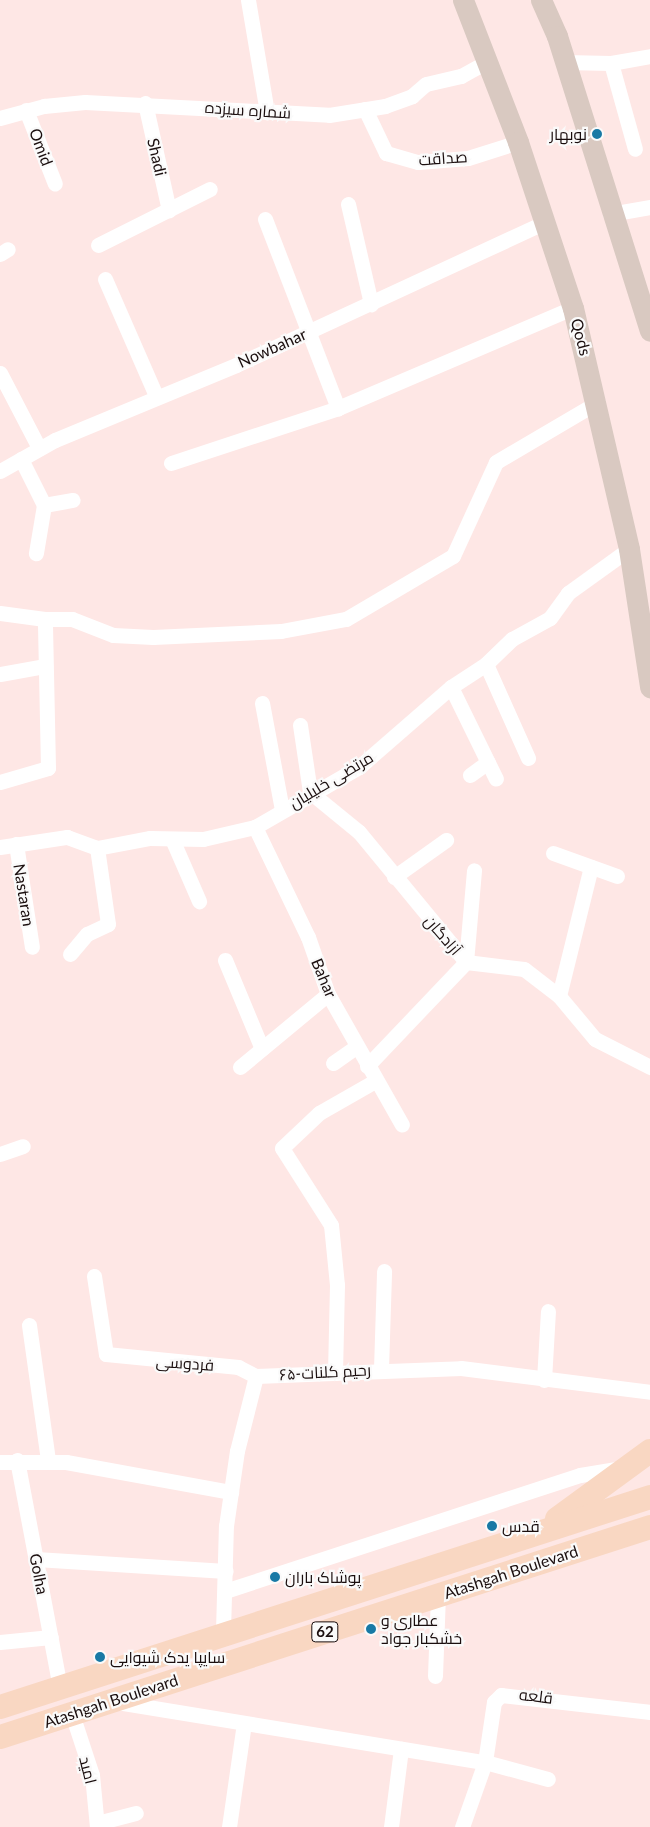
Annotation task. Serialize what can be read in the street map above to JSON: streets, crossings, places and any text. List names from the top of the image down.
{
  "streets": {
    "main road": ["Qods", "Atashgah Boulevard", "62"],
    "street": [
      "شماره سیزده",
      "Omid",
      "Shadi",
      "صداقت",
      "Nowbahar",
      "مرتضی خلیلیان",
      "Nastaran",
      "آزادگان",
      "Bahar",
      "فردوسی",
      "۶۵-رحیم کلنات",
      "Golha",
      "قلعه",
      "امید"
    ]
  },
  "crossings": [
    ["شماره سیزده", "Omid"],
    ["شماره سیزده", "Shadi"],
    ["شماره سیزده", "صداقت"],
    ["شماره سیزده", "Qods"],
    ["صداقت", "Qods"],
    ["Qods", "Nowbahar"],
    ["Qods", "مرتضی خلیلیان"],
    ["مرتضی خلیلیان", "Nastaran"],
    ["مرتضی خلیلیان", "آزادگان"],
    ["مرتضی خلیلیان", "Bahar"],
    ["فردوسی", "۶۵-رحیم کلنات"],
    ["۶۵-رحیم کلنات", "Atashgah Boulevard"],
    ["Atashgah Boulevard", "Golha"],
    ["Atashgah Boulevard", "امید"]
  ],
  "places": [
    "نوبهار",
    "قدس",
    "پوشاک باران",
    "عطاری و خشکبار جواد",
    "سایپا یدک شیوایی"
  ]
}
